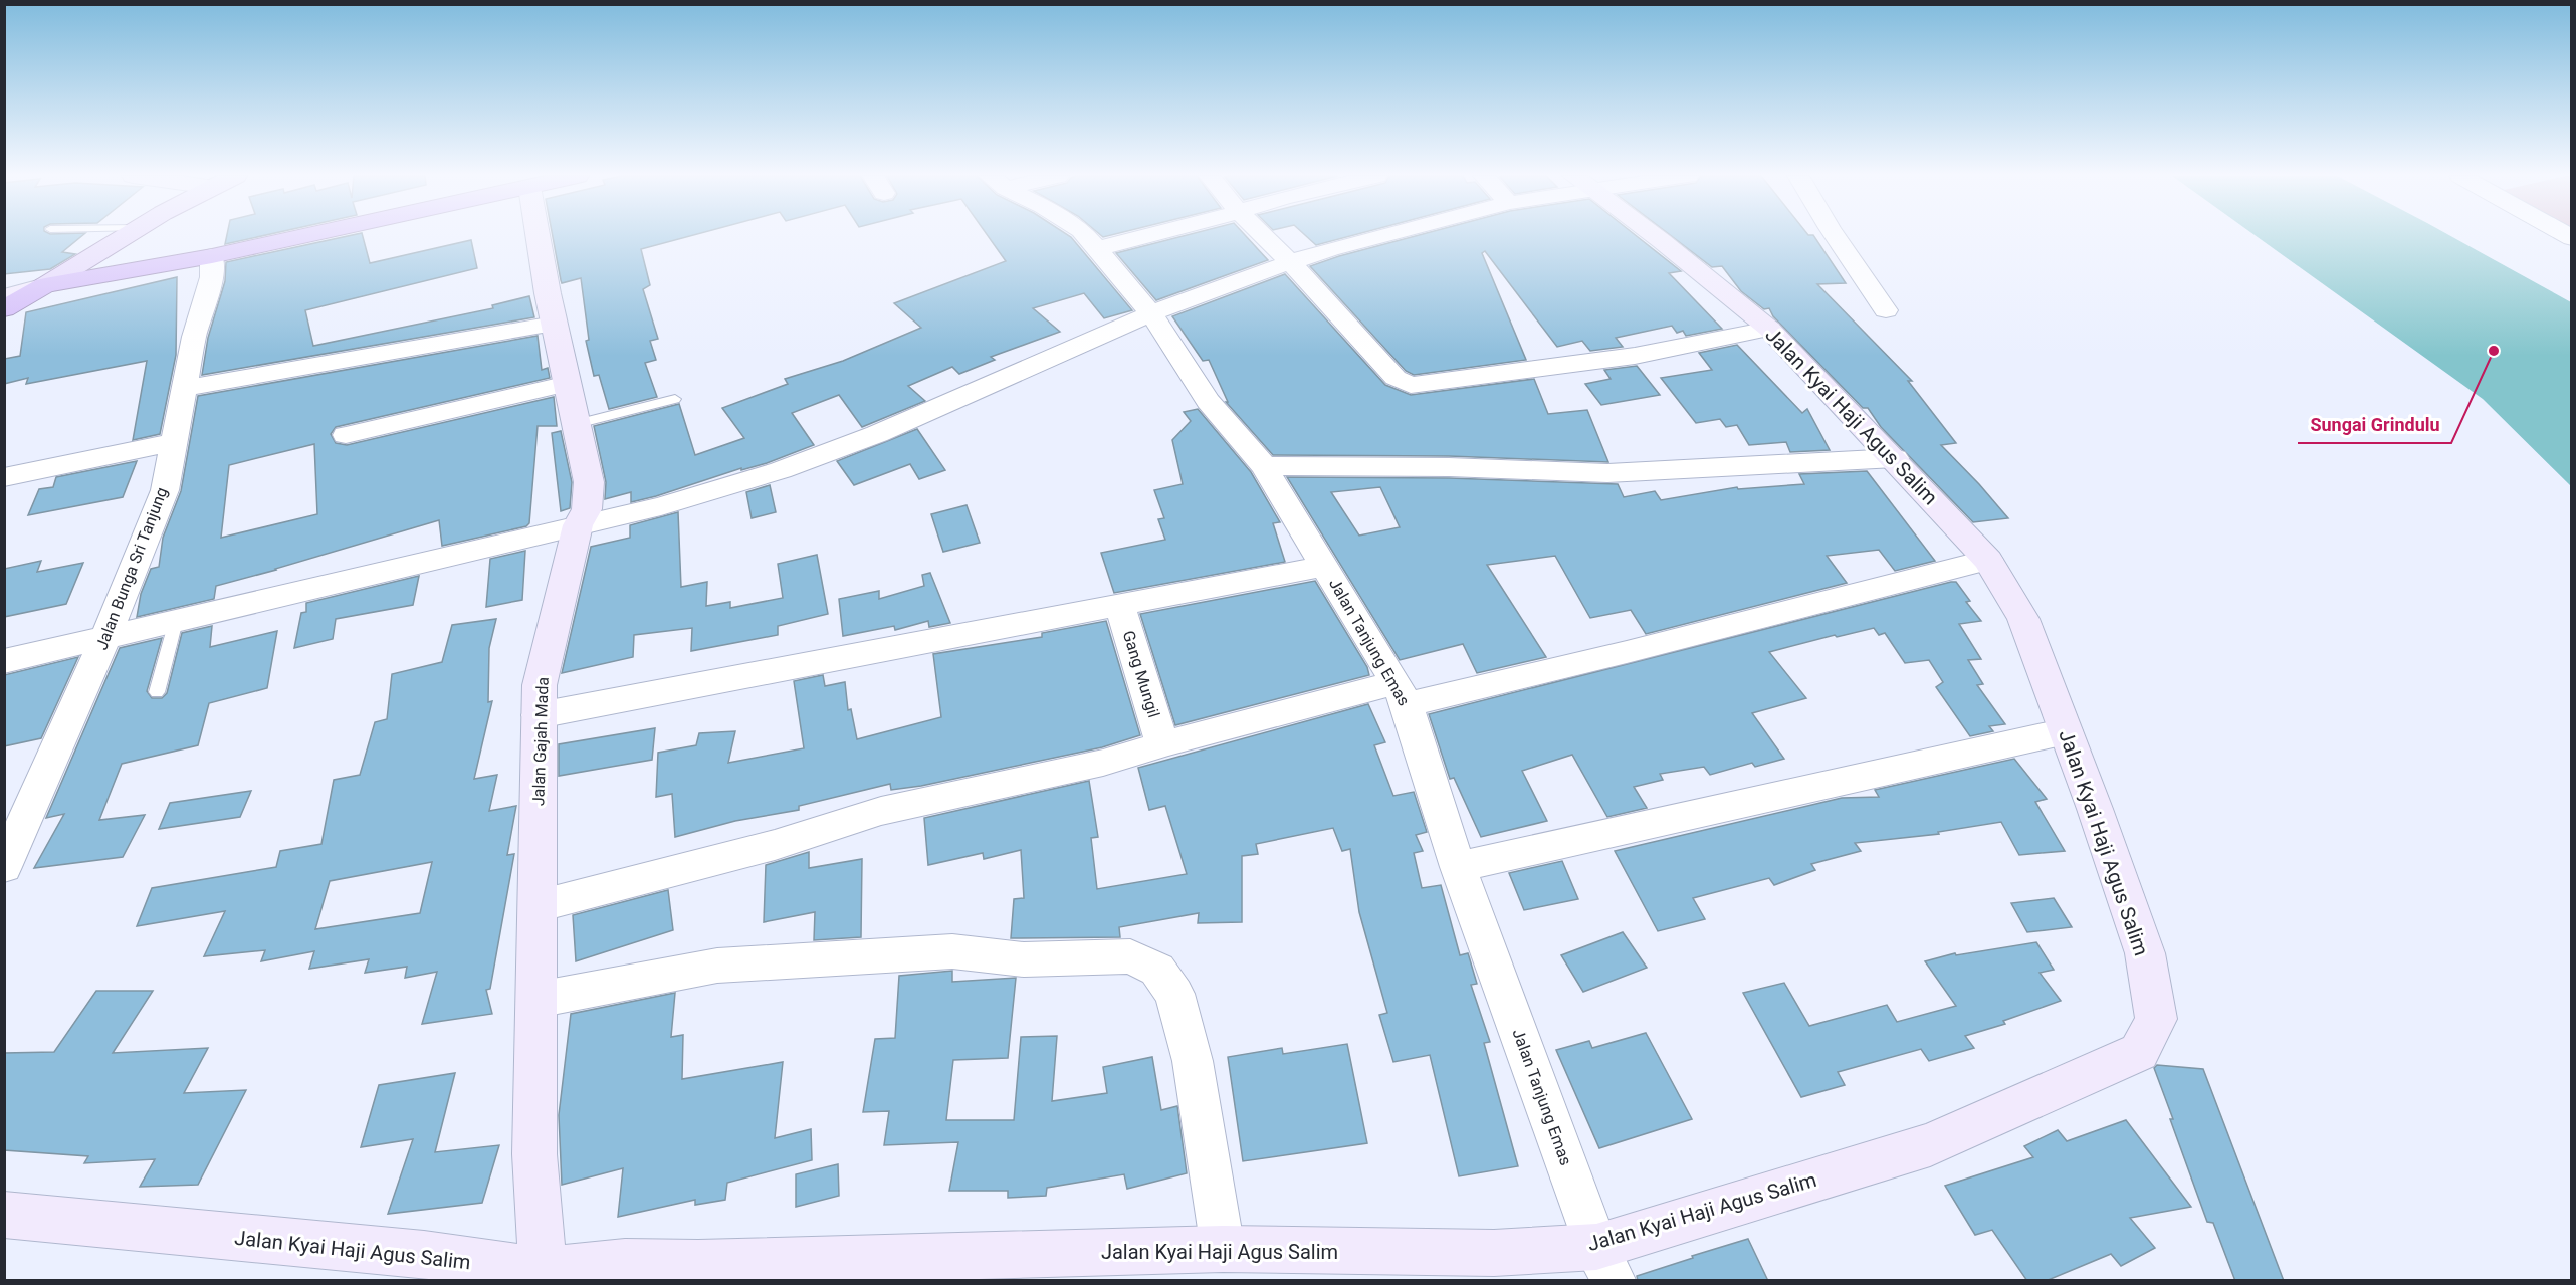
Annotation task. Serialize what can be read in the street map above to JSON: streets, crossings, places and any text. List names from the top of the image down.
{
  "streets": {
    "street": [
      "Jalan Kyai Haji Agus Salim",
      "Jalan Bunga Sri Tanjung",
      "Jalan Tanjung Emas",
      "Gang Mungil",
      "Jalan Gajah Mada"
    ]
  },
  "crossings": [
    ["Jalan Kyai Haji Agus Salim", "Jalan Tanjung Emas"],
    ["Jalan Kyai Haji Agus Salim", "Jalan Gajah Mada"]
  ],
  "places": ["Sungai Grindulu"]
}
